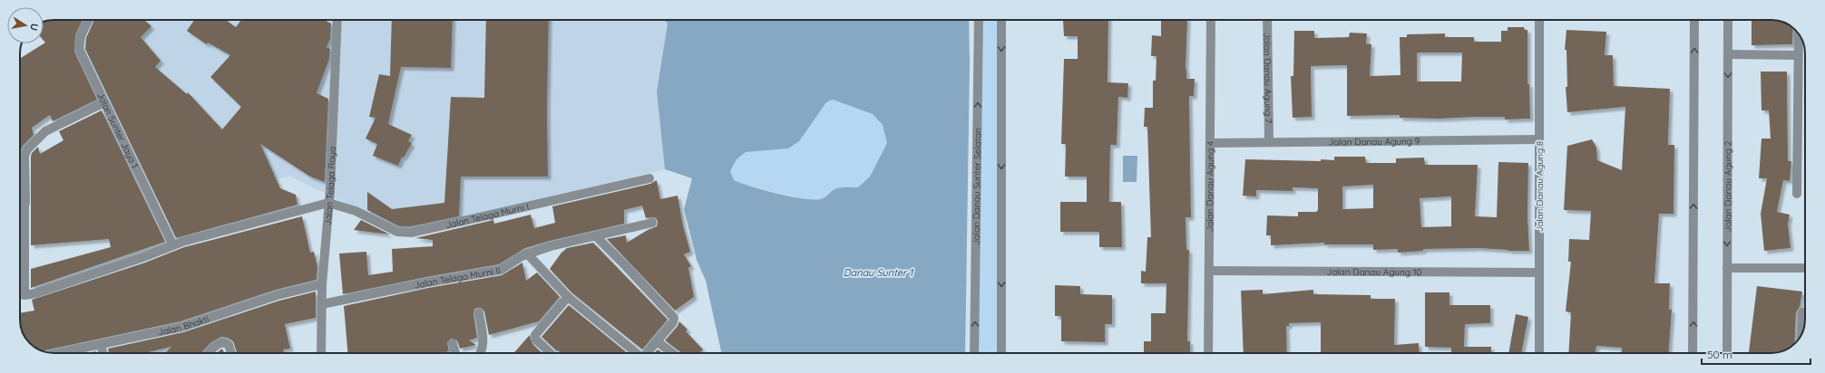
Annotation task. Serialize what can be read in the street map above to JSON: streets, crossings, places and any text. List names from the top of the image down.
{
  "streets": {
    "street": [
      "Jalan Danau Agung 7",
      "Jalan Sunter Jaya 1",
      "Jalan Danau Agung 9",
      "Jalan Telaga Raya",
      "Jalan Danau Sunter Selatan",
      "Jalan Danau Agung 4",
      "Jalan Danau Agung 8",
      "Jalan Danau Agung 2",
      "Jalan Telaga Murni I",
      "Jalan Danau Agung 10",
      "Jalan Telaga Murni II",
      "Jalan Bhakti"
    ]
  },
  "crossings": [
    ["Jalan Danau Agung 7", "Jalan Danau Agung 9"],
    ["Jalan Danau Agung 9", "Jalan Danau Agung 4"],
    ["Jalan Danau Agung 9", "Jalan Danau Agung 8"],
    ["Jalan Telaga Raya", "Jalan Telaga Murni I"],
    ["Jalan Telaga Raya", "Jalan Telaga Murni II"],
    ["Jalan Telaga Raya", "Jalan Bhakti"],
    ["Jalan Danau Agung 4", "Jalan Danau Agung 10"],
    ["Jalan Danau Agung 8", "Jalan Danau Agung 10"]
  ],
  "water": ["Danau Sunter 1"],
  "scale_bar": "50 m",
  "north": "right"
}
